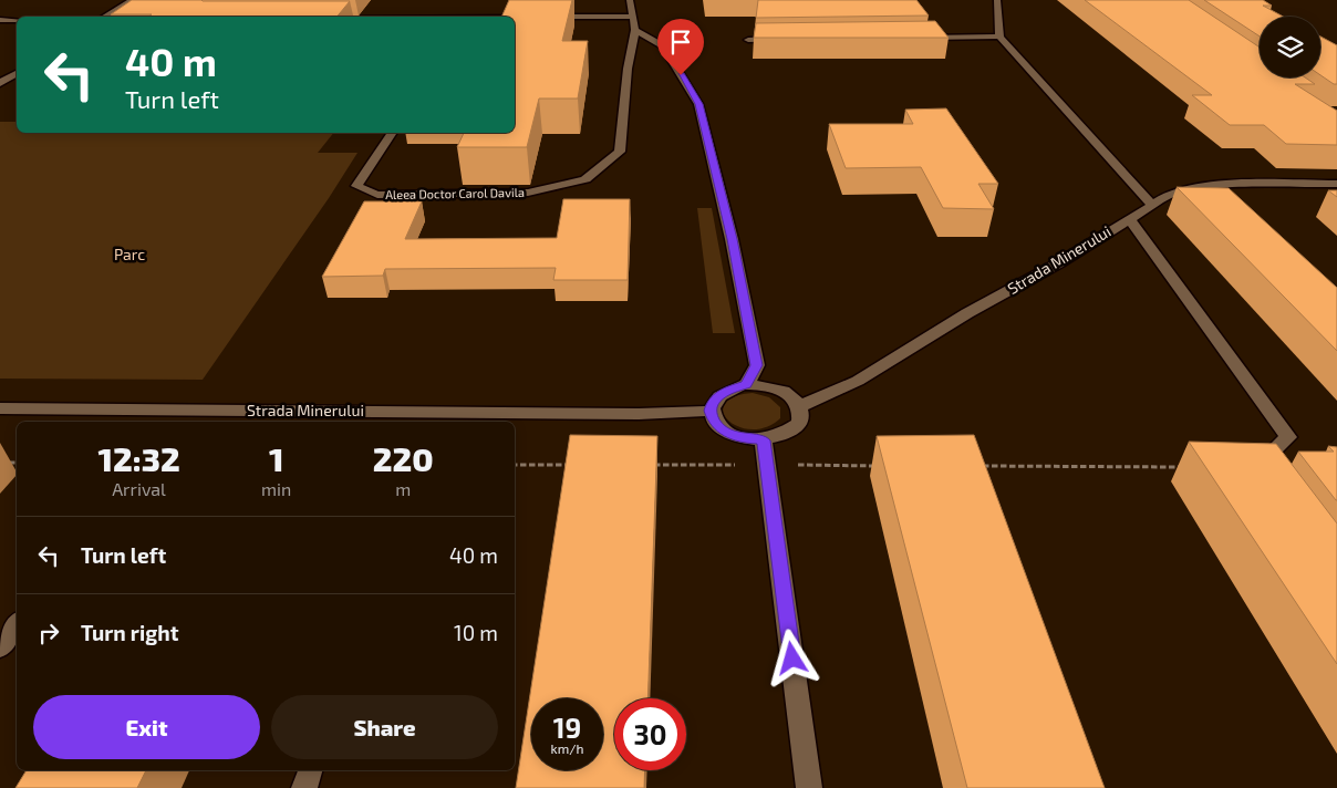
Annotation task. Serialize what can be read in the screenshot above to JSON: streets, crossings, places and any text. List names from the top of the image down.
{
  "streets": {
    "street": ["Aleea Doctor Carol Davila", "Strada Minerului"]
  },
  "parks": ["Parc"],
  "page": {
    "turn": ["40 m", "Turn left"],
    "eta": [
      "12:32",
      "Arrival",
      "1",
      "min",
      "220",
      "m"
    ],
    "list": [
      {
        "name": "Turn left",
        "value": "40 m"
      },
      {
        "name": "Turn right",
        "value": "10 m"
      }
    ],
    "buttons": ["Exit", "Share"],
    "speed": "19 km/h",
    "limit": "30"
  }
}
